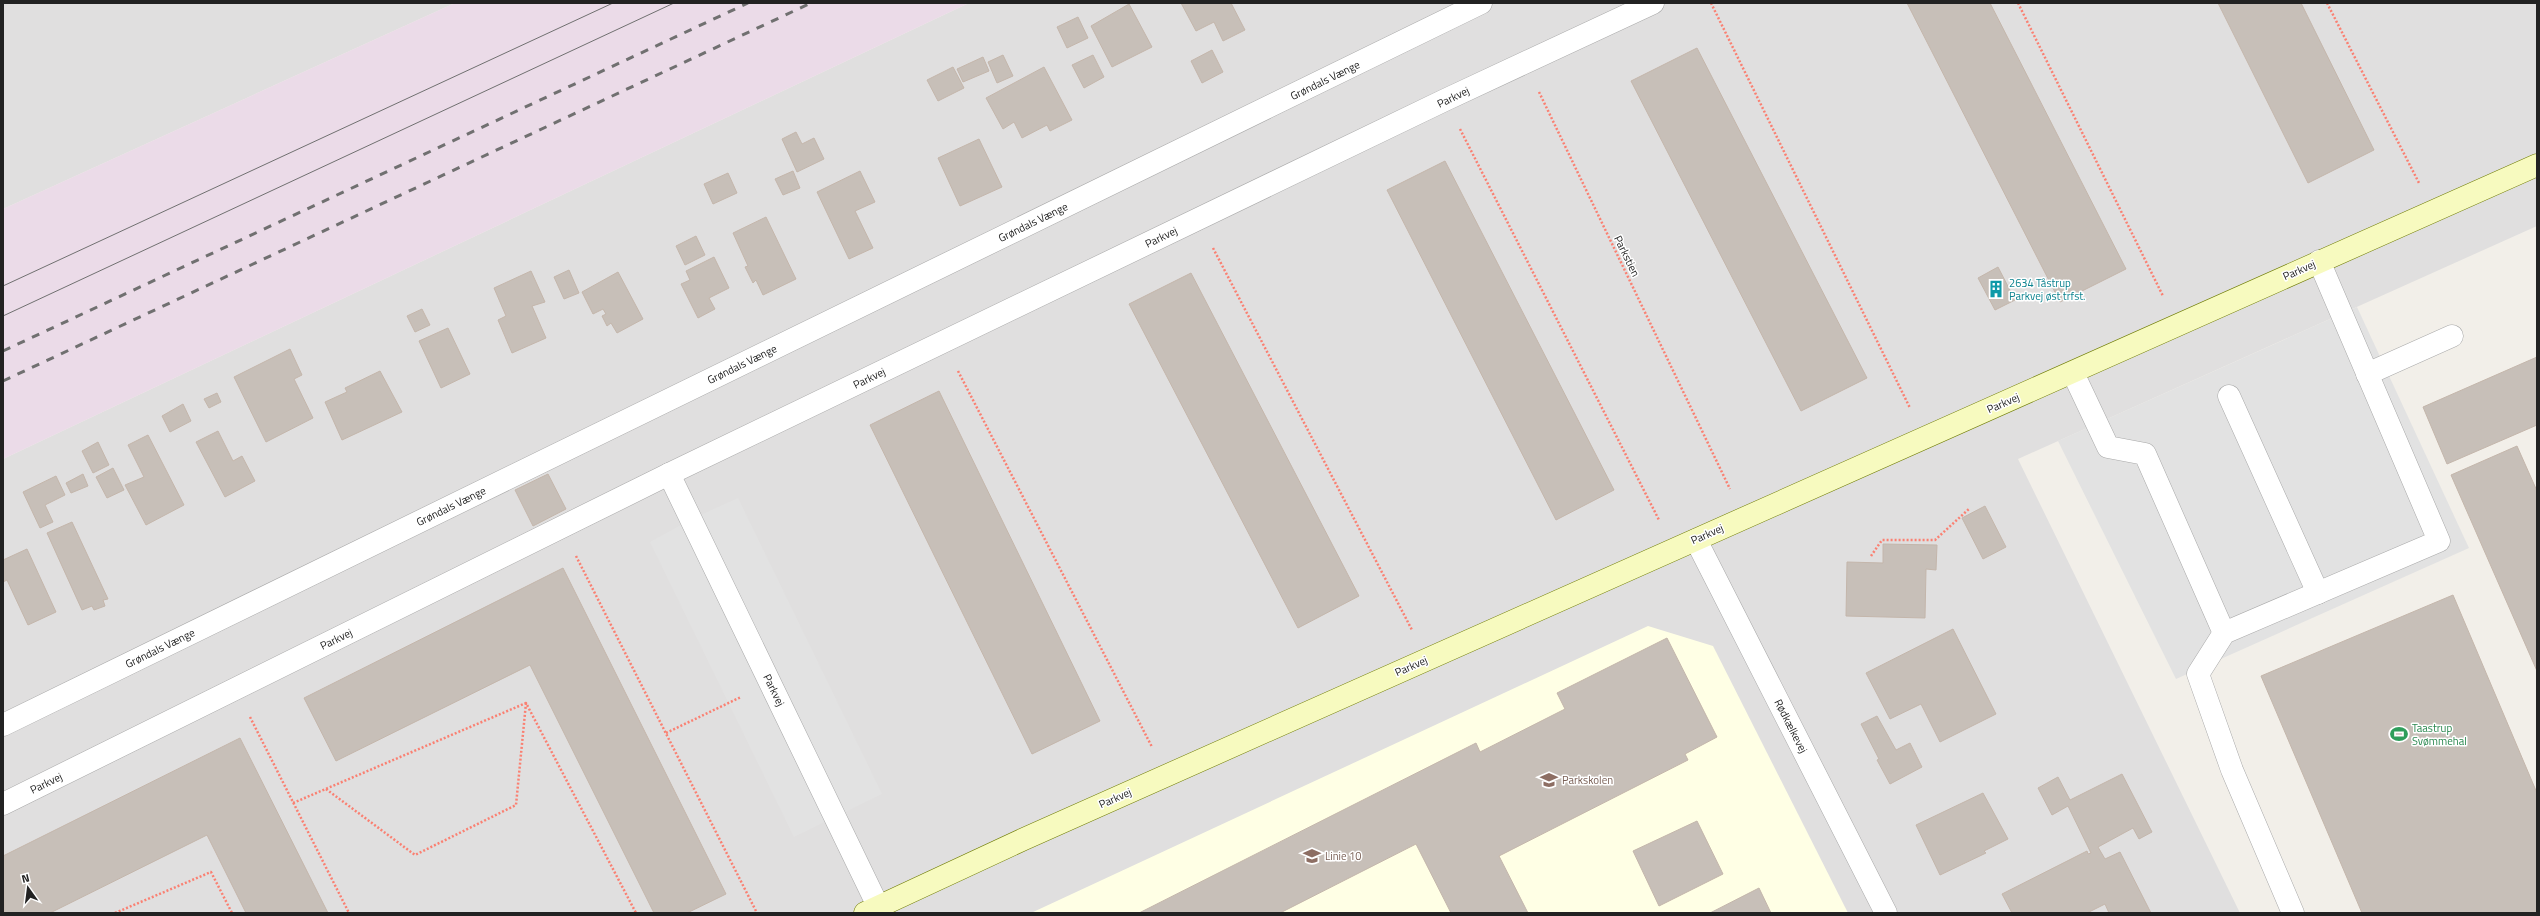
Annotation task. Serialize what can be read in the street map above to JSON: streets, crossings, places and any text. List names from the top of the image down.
{
  "streets": {
    "street": ["Grøndals Vænge", "Parkvej", "Rødkælkevej"],
    "path": ["Parkstien"]
  },
  "crossings": [
    ["Parkvej", "Parkstien"],
    ["Parkvej", "Rødkælkevej"]
  ],
  "places": {
    "building": ["2634 Tåstrup Parkvej øst trfst."],
    "sports": ["Taastrup Svømmehal"],
    "school or university": ["Parkskolen", "Linie 10"]
  },
  "north": "top"
}
